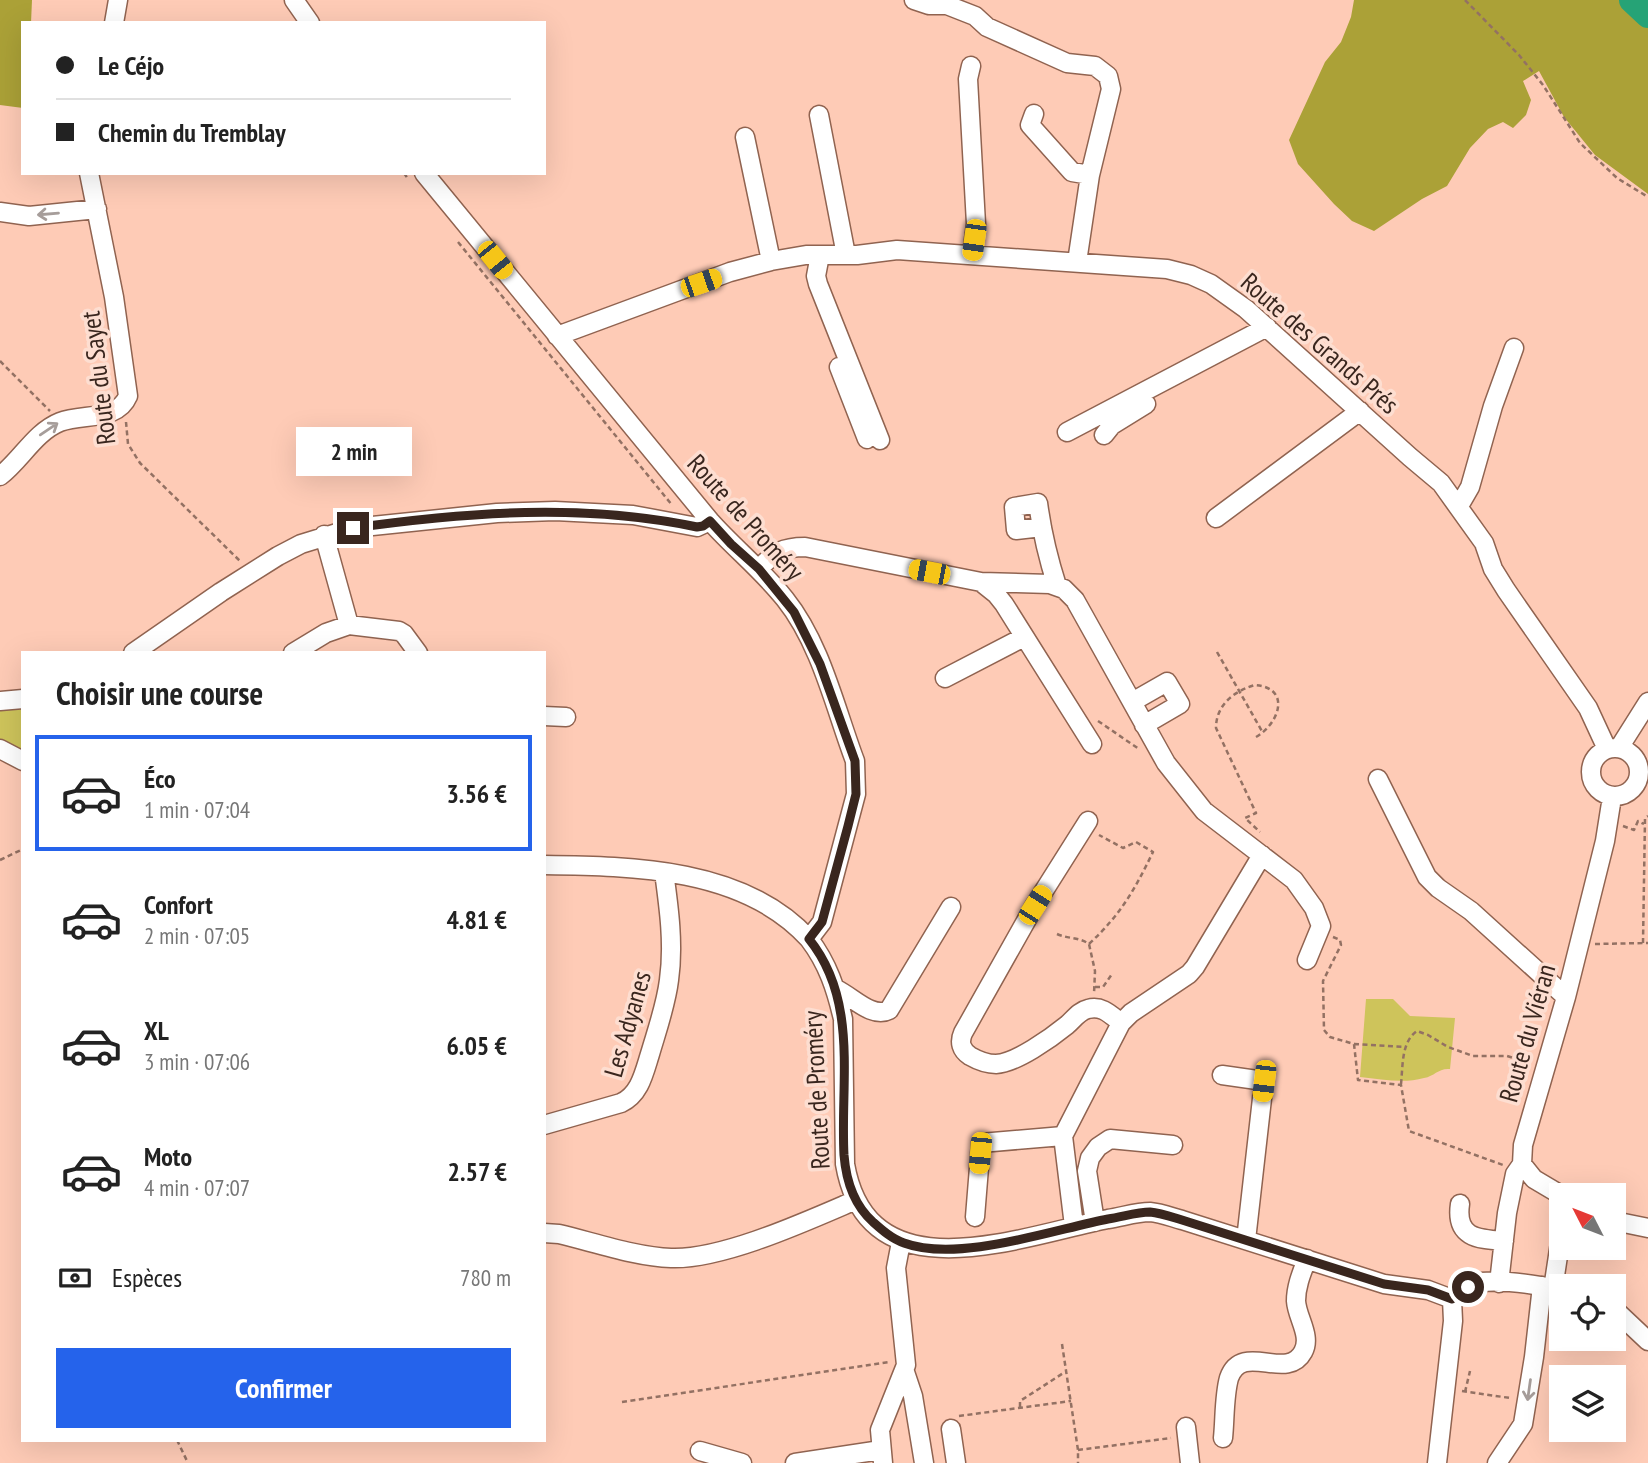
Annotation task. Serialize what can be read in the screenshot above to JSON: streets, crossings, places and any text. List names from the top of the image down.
{
  "streets": {
    "street": [
      "Route des Grands Prés",
      "Route du Sayet",
      "Route de Proméry",
      "Les Adyanes",
      "Route du Viéran"
    ]
  },
  "crossings": [
    ["Route des Grands Prés", "Route de Proméry"],
    ["Route des Grands Prés", "Route du Viéran"]
  ],
  "north": "top left",
  "page": {
    "banner": ["Le Céjo", "Chemin du Tremblay"],
    "bubble": "2 min",
    "heading": "Choisir une course",
    "list": [
      {
        "name": "Éco",
        "note": "1 min · 07:04",
        "value": "3.56 €"
      },
      {
        "name": "Confort",
        "note": "2 min · 07:05",
        "value": "4.81 €"
      },
      {
        "name": "XL",
        "note": "3 min · 07:06",
        "value": "6.05 €"
      },
      {
        "name": "Moto",
        "note": "4 min · 07:07",
        "value": "2.57 €"
      }
    ],
    "pay": ["Espèces", "780 m"],
    "buttons": "Confirmer"
  }
}
